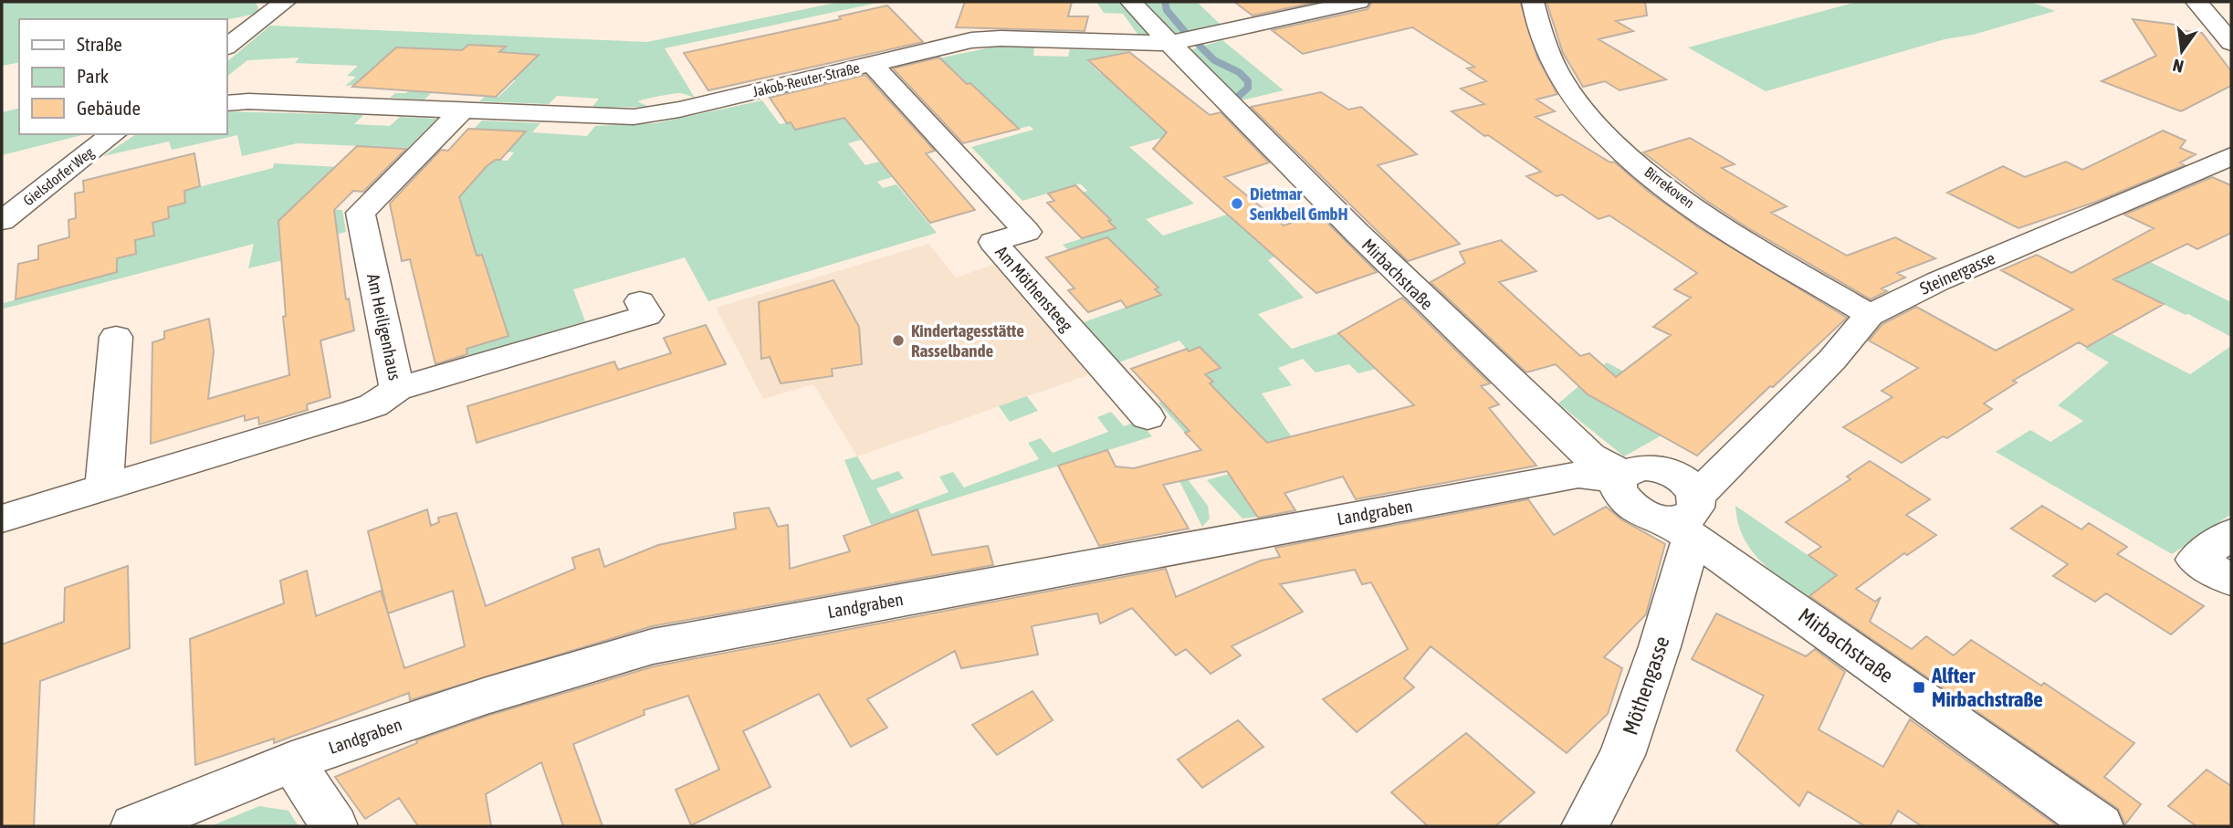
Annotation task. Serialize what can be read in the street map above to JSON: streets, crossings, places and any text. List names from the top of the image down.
{
  "streets": {
    "street": [
      "Jakob-Reuter-Straße",
      "Gielsdorfer Weg",
      "Birrekoven",
      "Steinergasse",
      "Mirbachstraße",
      "Am Möthensteeg",
      "Am Heiligenhaus",
      "Landgraben",
      "Möthengasse"
    ]
  },
  "crossings": [
    ["Jakob-Reuter-Straße", "Mirbachstraße"],
    ["Jakob-Reuter-Straße", "Am Möthensteeg"],
    ["Jakob-Reuter-Straße", "Am Heiligenhaus"],
    ["Birrekoven", "Steinergasse"],
    ["Steinergasse", "Mirbachstraße"],
    ["Steinergasse", "Möthengasse"],
    ["Mirbachstraße", "Landgraben"],
    ["Mirbachstraße", "Möthengasse"]
  ],
  "places": {
    "other": ["Dietmar Senkbeil GmbH", "Kindertagesstätte Rasselbande"],
    "transit": ["Alfter Mirbachstraße"]
  },
  "legend": ["Straße", "Park", "Gebäude"],
  "north": "bottom"
}
